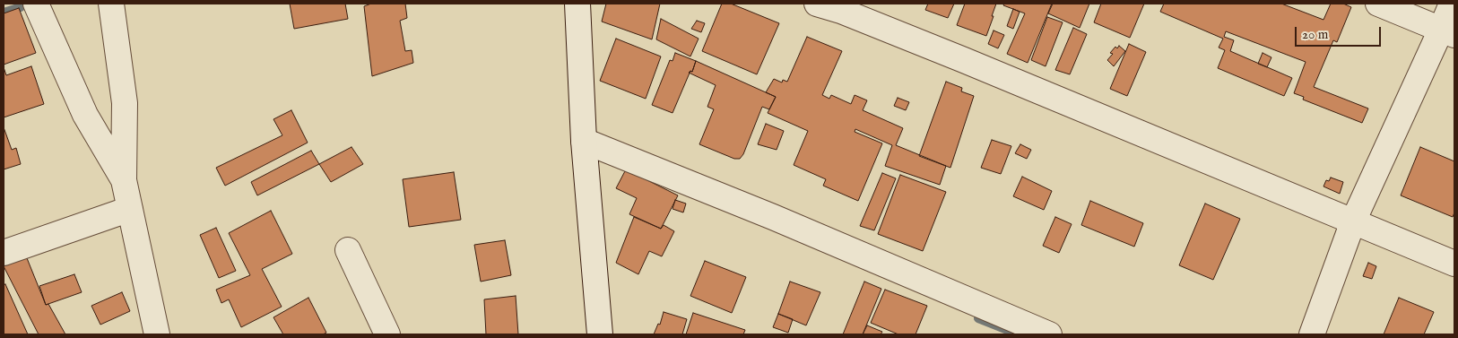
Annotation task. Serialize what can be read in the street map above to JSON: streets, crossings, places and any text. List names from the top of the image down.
{
  "scale_bar": "20 m"
}
